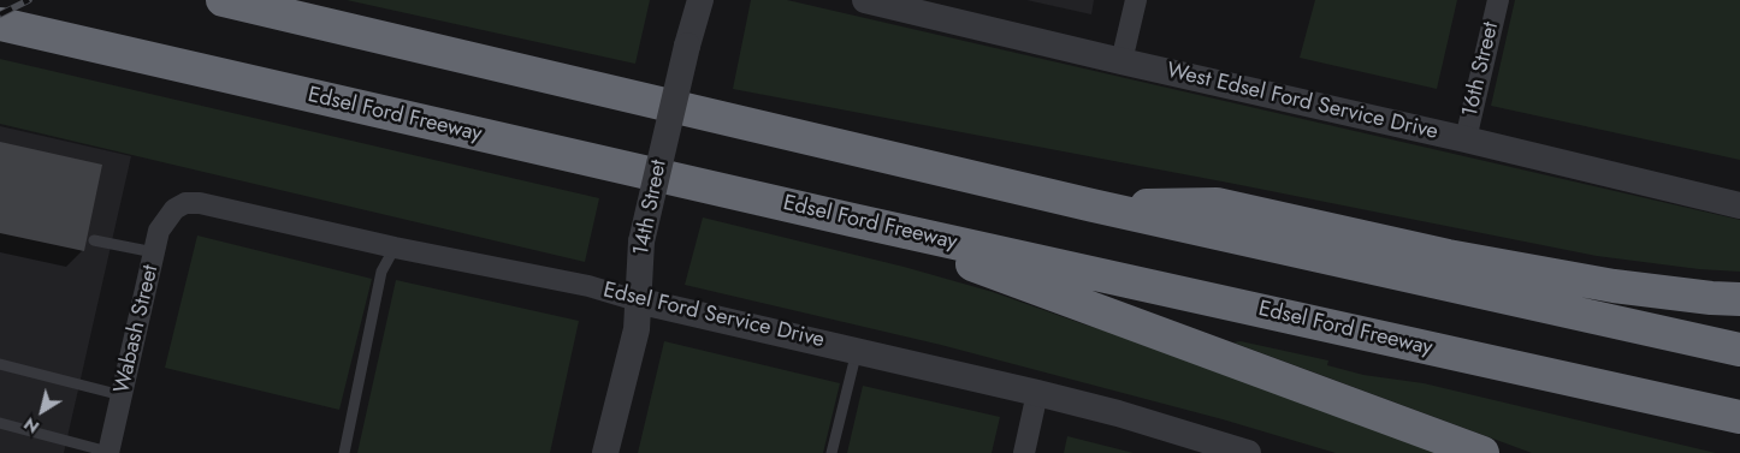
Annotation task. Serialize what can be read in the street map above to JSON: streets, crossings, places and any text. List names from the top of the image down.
{
  "streets": {
    "highway": ["Edsel Ford Freeway"],
    "street": [
      "16th Street",
      "West Edsel Ford Service Drive",
      "14th Street",
      "Edsel Ford Service Drive",
      "Wabash Street"
    ]
  },
  "crossings": [
    ["16th Street", "West Edsel Ford Service Drive"],
    ["14th Street", "Edsel Ford Service Drive"],
    ["Edsel Ford Service Drive", "Wabash Street"]
  ],
  "north": "bottom left"
}
